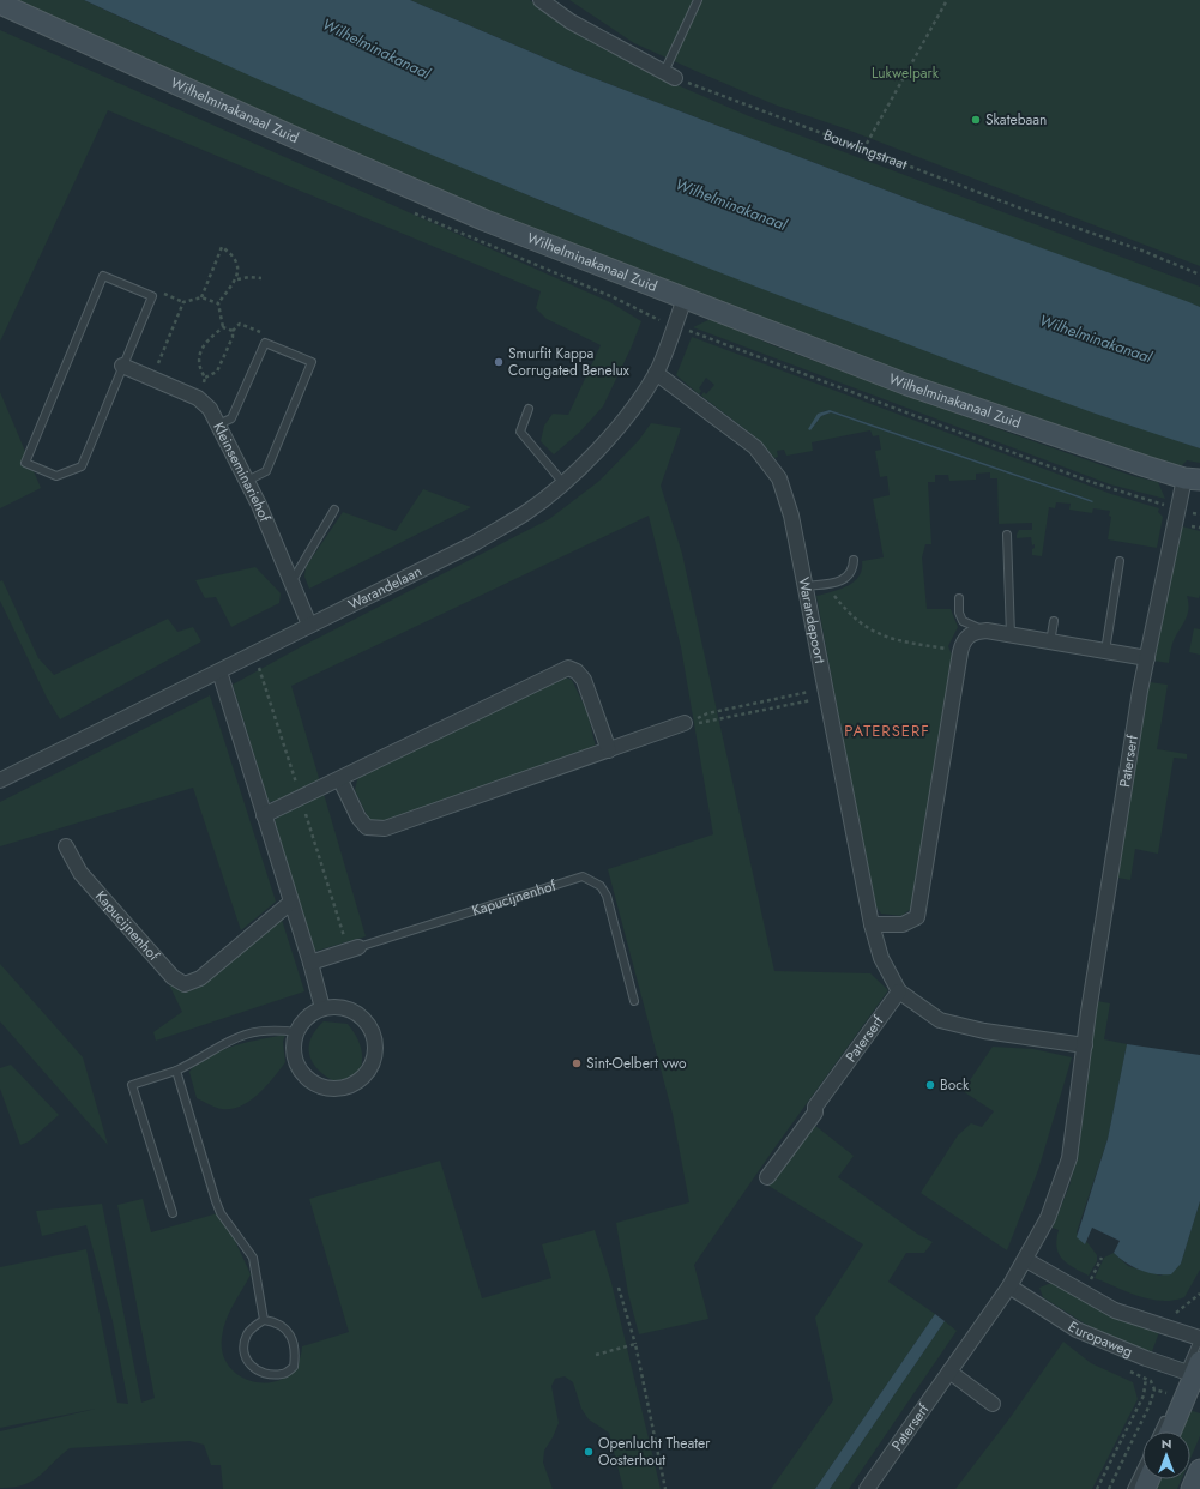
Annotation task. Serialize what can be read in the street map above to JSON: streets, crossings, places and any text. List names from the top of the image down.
{
  "streets": {
    "street": [
      "Wilhelminakanaal Zuid",
      "Kleinseminariehof",
      "Warandelaan",
      "Warandepoort",
      "Paterserf",
      "Kapucijnenhof",
      "Europaweg"
    ],
    "path": ["Bouwlingstraat"]
  },
  "crossings": [
    ["Wilhelminakanaal Zuid", "Warandelaan"],
    ["Wilhelminakanaal Zuid", "Paterserf"],
    ["Kleinseminariehof", "Warandelaan"],
    ["Warandelaan", "Warandepoort"],
    ["Warandepoort", "Paterserf"],
    ["Paterserf", "Europaweg"]
  ],
  "districts": ["PATERSERF"],
  "water": ["Wilhelminakanaal"],
  "parks": ["Lukwelpark"],
  "places": [
    "Skatebaan",
    "Smurfit Kappa Corrugated Benelux",
    "Sint-Oelbert vwo",
    "Bock",
    "Openlucht Theater Oosterhout"
  ],
  "north": "top"
}
